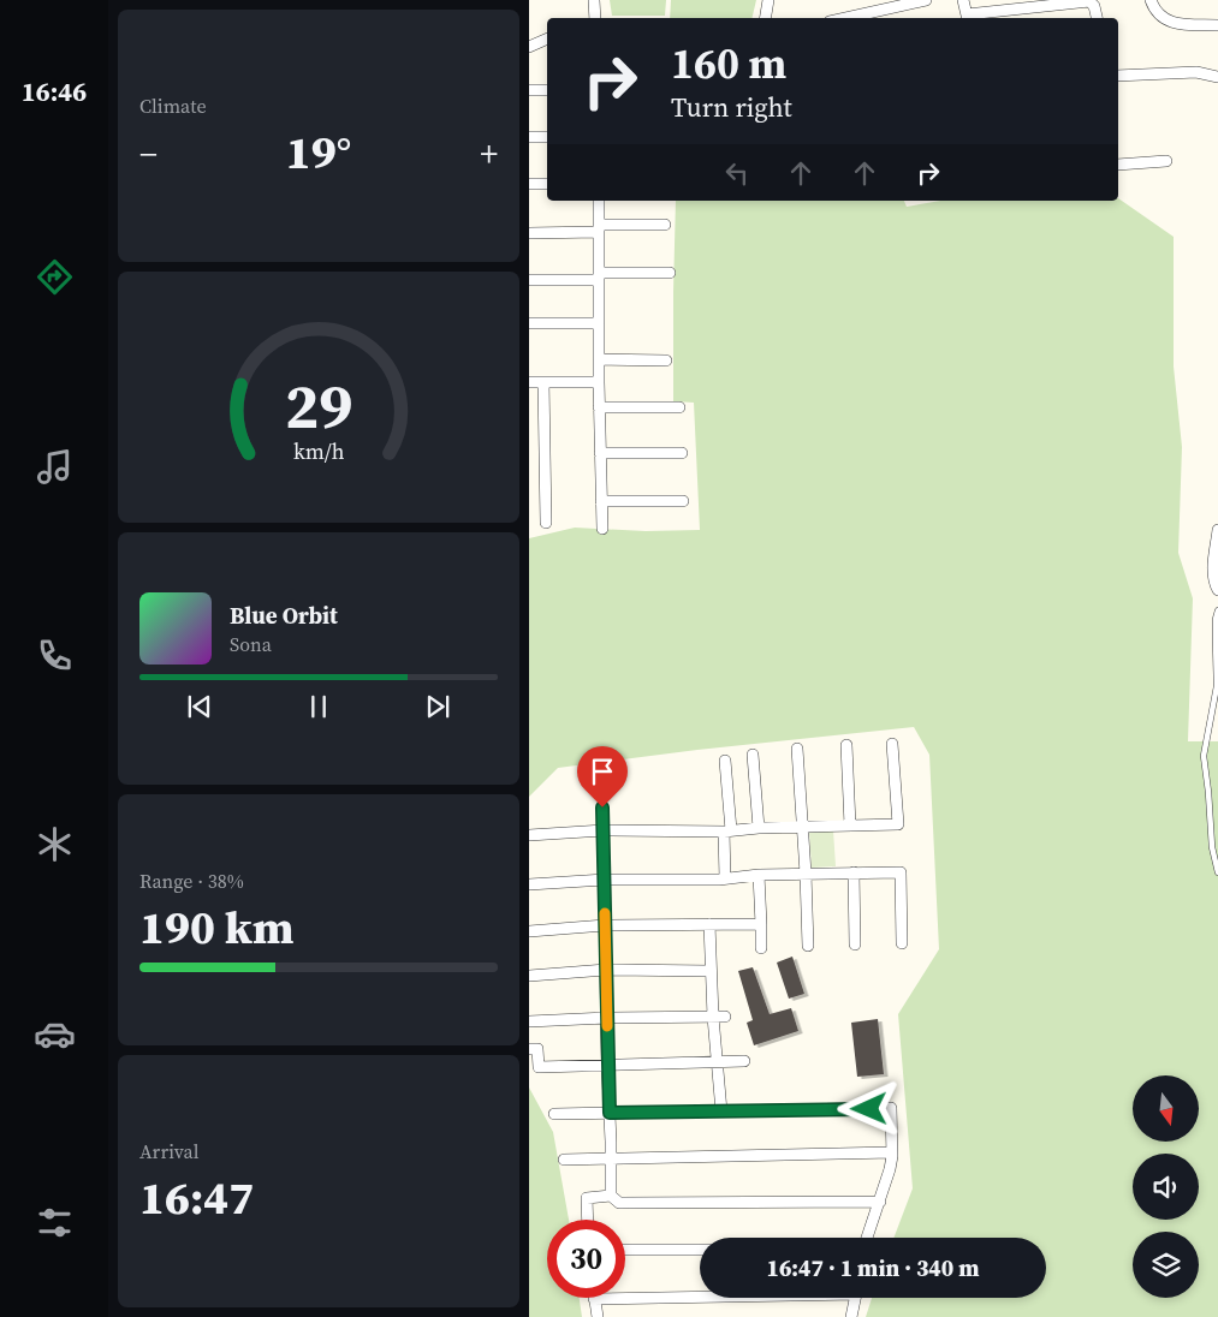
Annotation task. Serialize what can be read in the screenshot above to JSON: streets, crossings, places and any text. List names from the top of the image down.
{
  "north": "bottom",
  "page": {
    "tabs": "16:46",
    "tile": [
      "Climate",
      ["Range · 38%", "190 km"],
      ["Arrival", "16:47"]
    ],
    "turn": ["160 m", "Turn right"],
    "heat": ["−", "19°", "+"],
    "song": ["Blue Orbit", "Sona"],
    "limit": "30",
    "trip": "16:47 · 1 min · 340 m",
    "gauge": ["29", "km/h"]
  }
}
